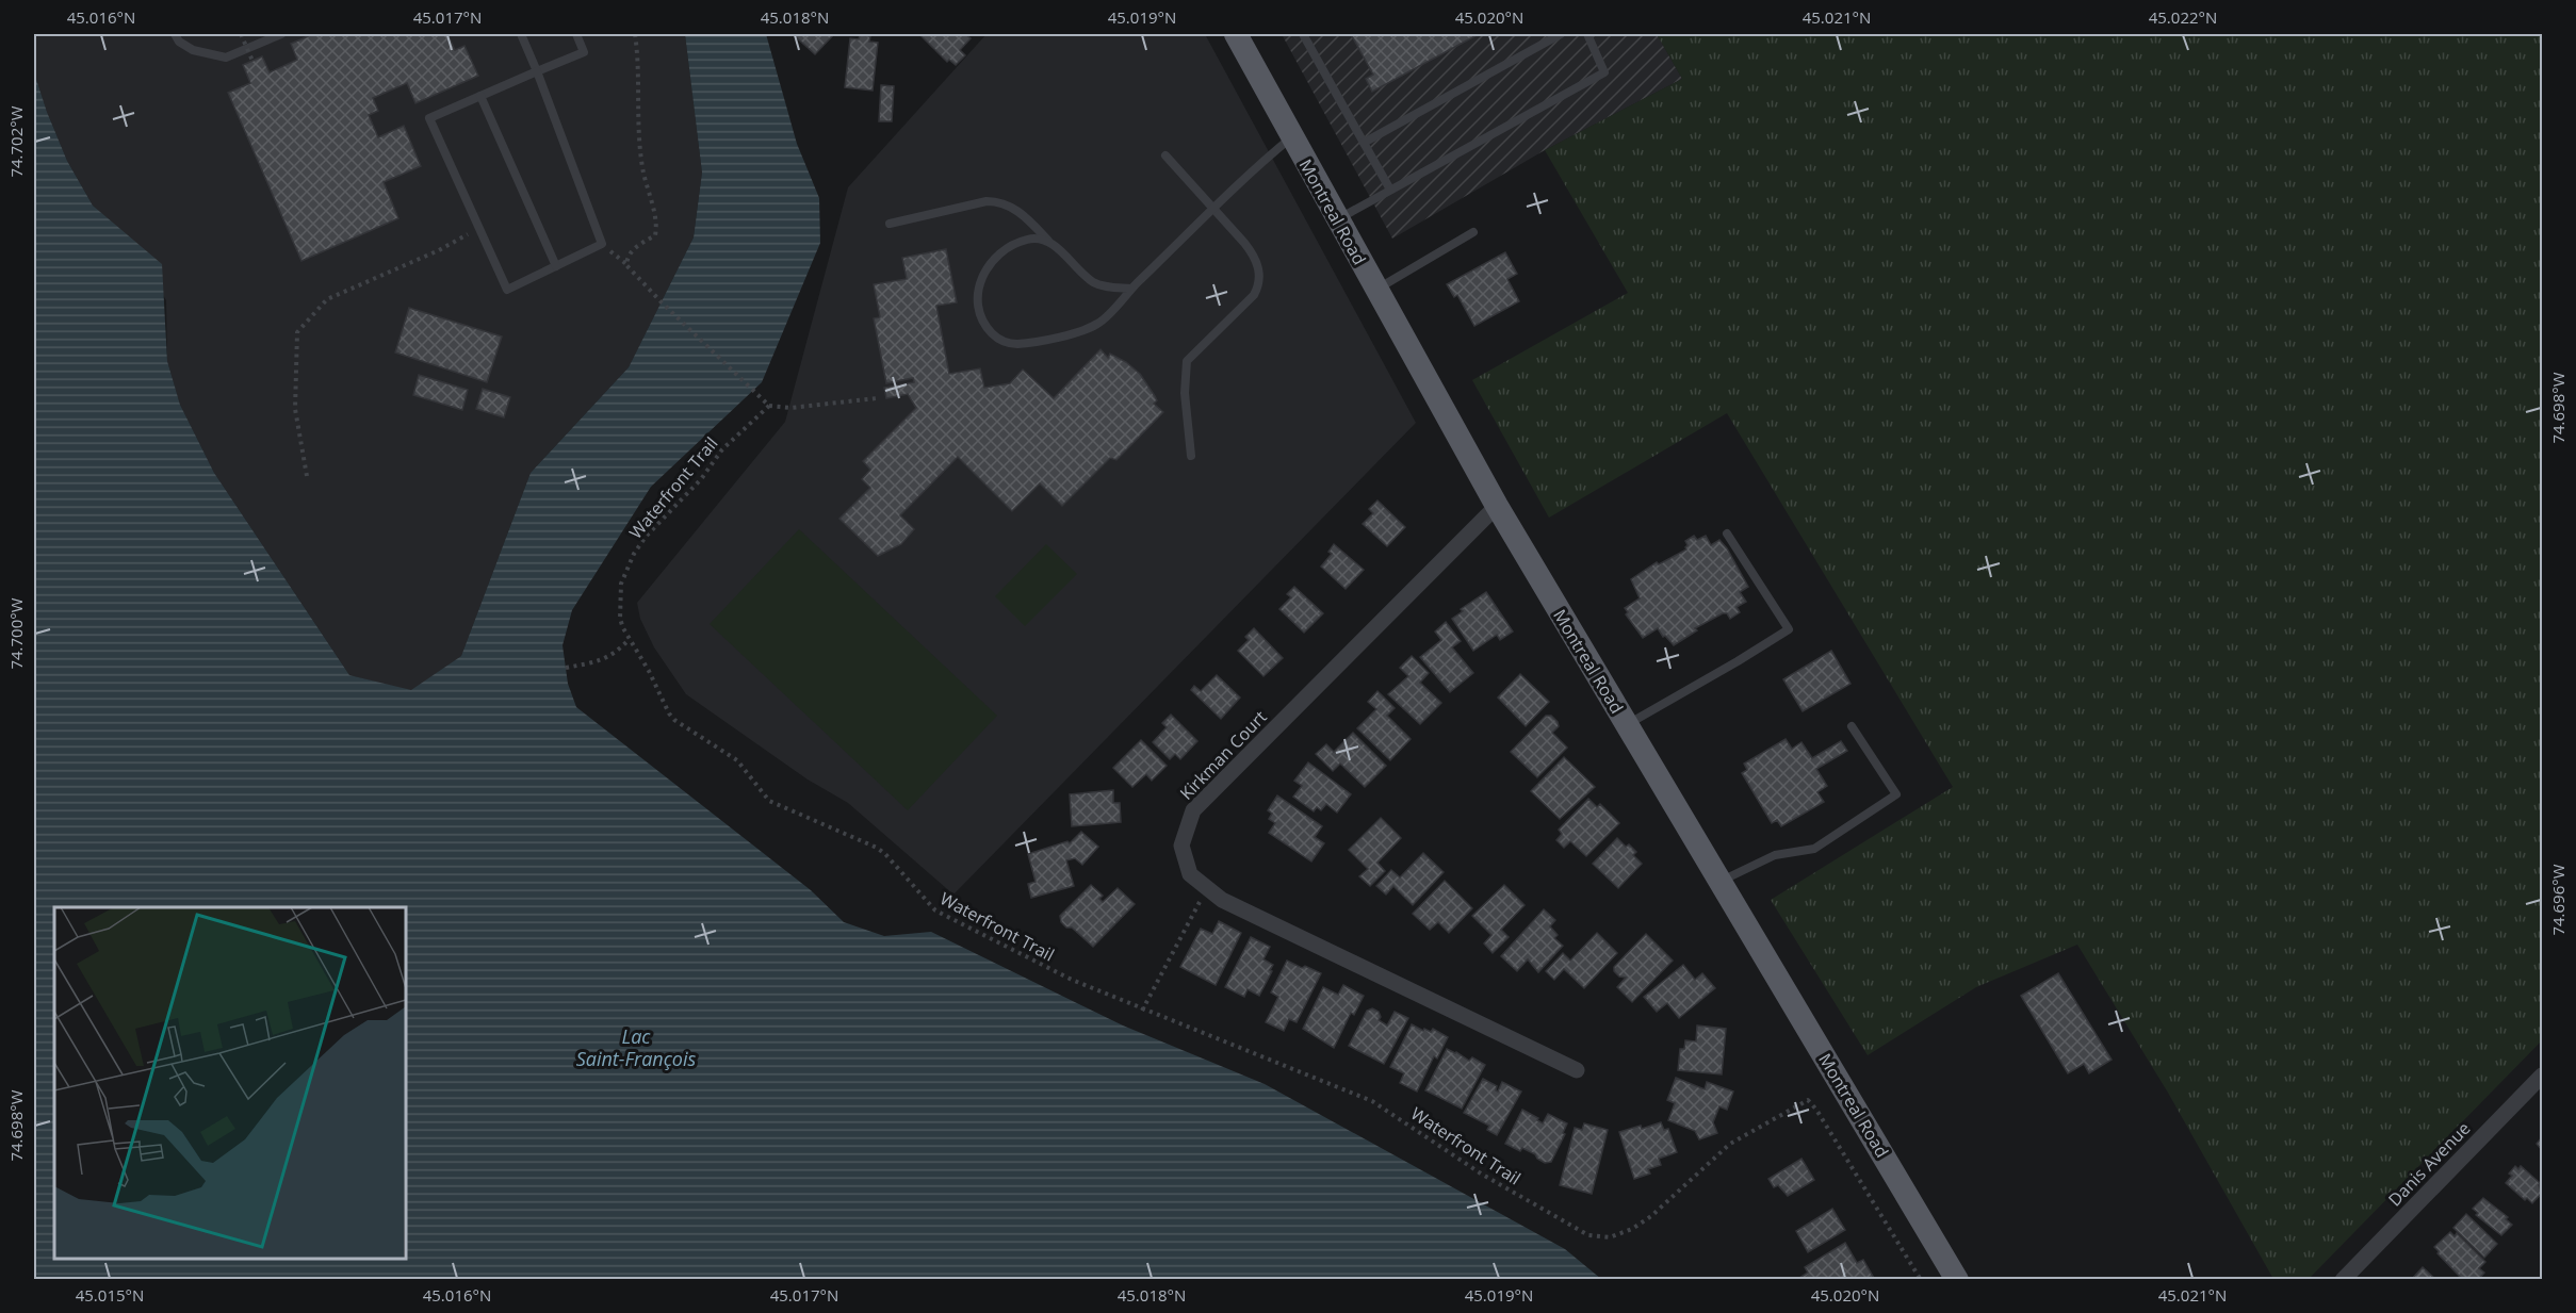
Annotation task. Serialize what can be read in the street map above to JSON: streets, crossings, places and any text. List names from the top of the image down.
{
  "streets": {
    "main road": ["Montreal Road"],
    "street": ["Kirkman Court", "Danis Avenue"],
    "path": ["Waterfront Trail"]
  },
  "crossings": [
    ["Montreal Road", "Kirkman Court"]
  ],
  "water": ["Lac Saint-François"],
  "coordinates": [
    "45.016°N",
    "45.017°N",
    "45.018°N",
    "45.019°N",
    "45.020°N",
    "45.021°N",
    "45.022°N",
    "74.702°W",
    "74.698°W",
    "74.700°W",
    "74.696°W",
    "45.015°N"
  ]
}
